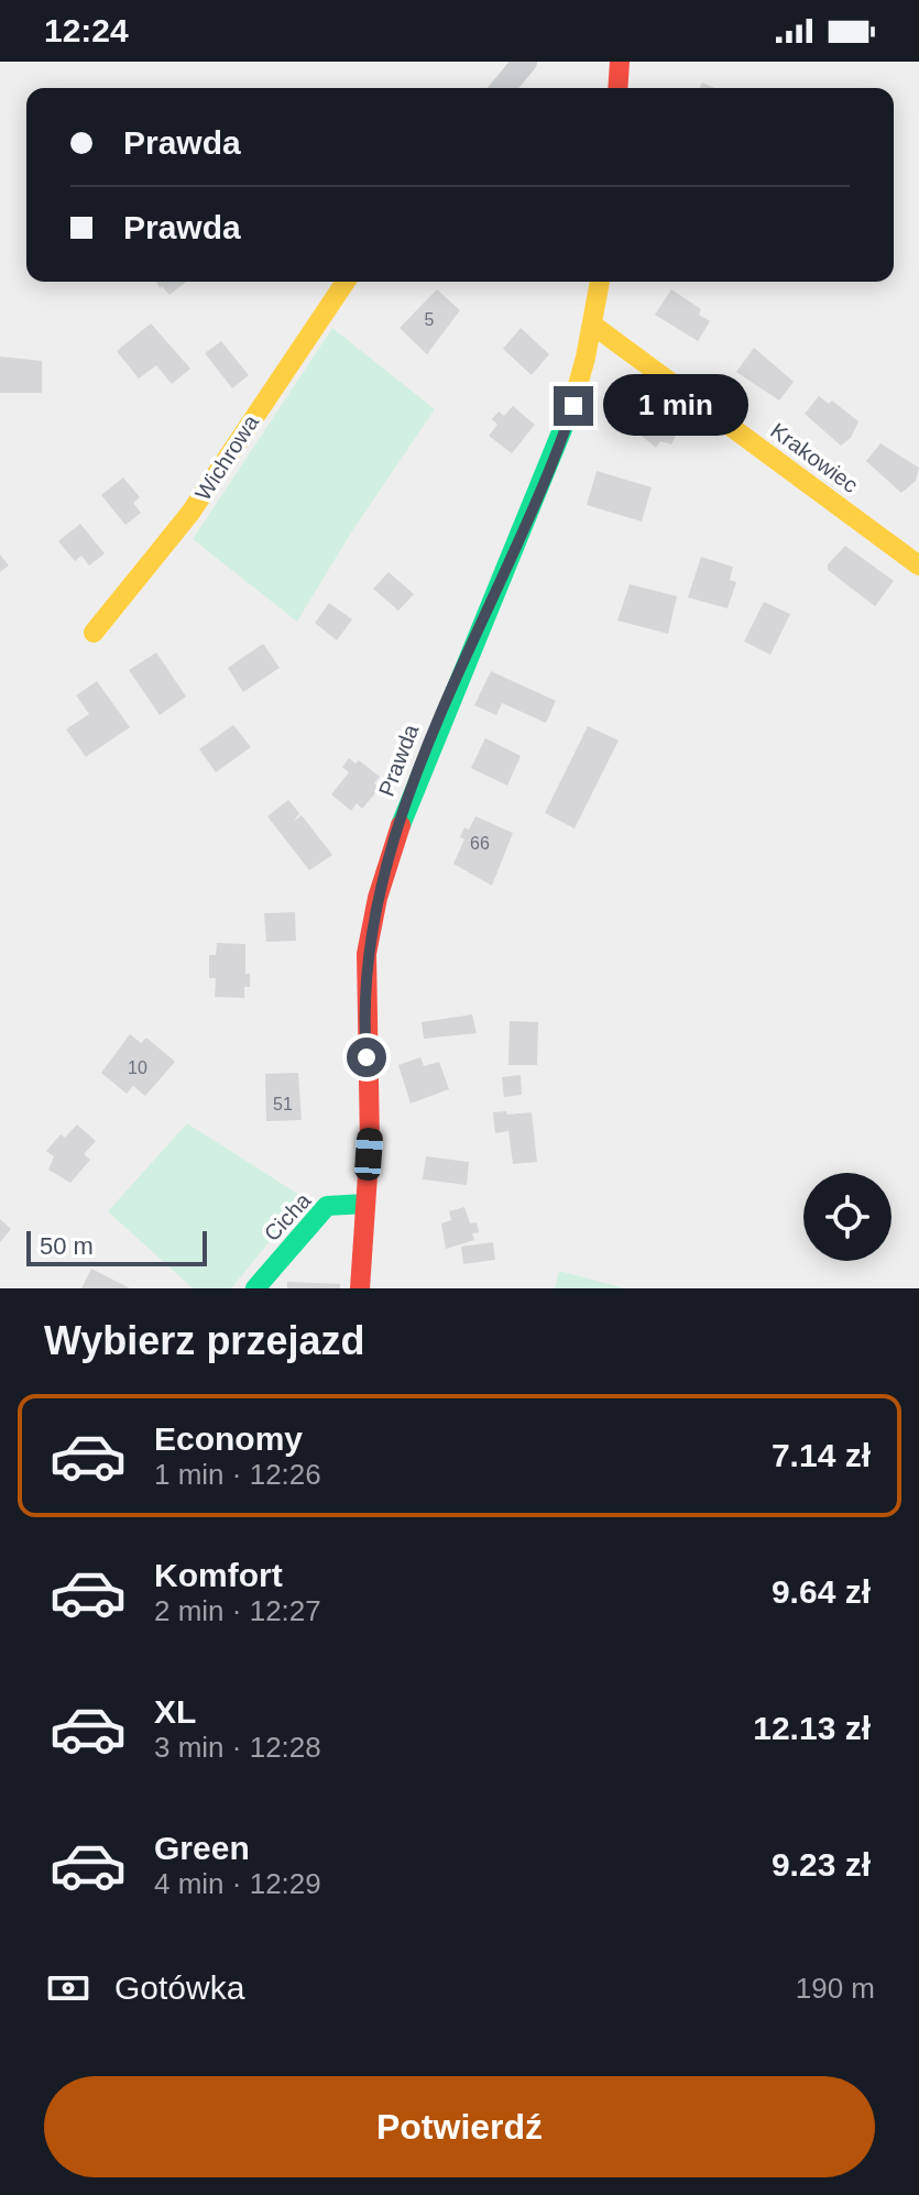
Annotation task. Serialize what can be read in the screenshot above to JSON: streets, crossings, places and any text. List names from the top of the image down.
{
  "streets": {
    "street": [
      "Wichrowa",
      "Krakowiec",
      "Prawda",
      "Cicha"
    ]
  },
  "crossings": [
    ["Krakowiec", "Prawda"],
    ["Prawda", "Cicha"]
  ],
  "house_numbers": [
    "5",
    "66",
    "10",
    "51"
  ],
  "scale_bar": "50 m",
  "page": {
    "status": "12:24",
    "banner": ["Prawda", "Prawda"],
    "bubble": "1 min",
    "scale": "50 m",
    "heading": "Wybierz przejazd",
    "list": [
      {
        "name": "Economy",
        "note": "1 min · 12:26",
        "value": "7.14 zł"
      },
      {
        "name": "Komfort",
        "note": "2 min · 12:27",
        "value": "9.64 zł"
      },
      {
        "name": "XL",
        "note": "3 min · 12:28",
        "value": "12.13 zł"
      },
      {
        "name": "Green",
        "note": "4 min · 12:29",
        "value": "9.23 zł"
      }
    ],
    "pay": ["Gotówka", "190 m"],
    "buttons": "Potwierdź"
  }
}
